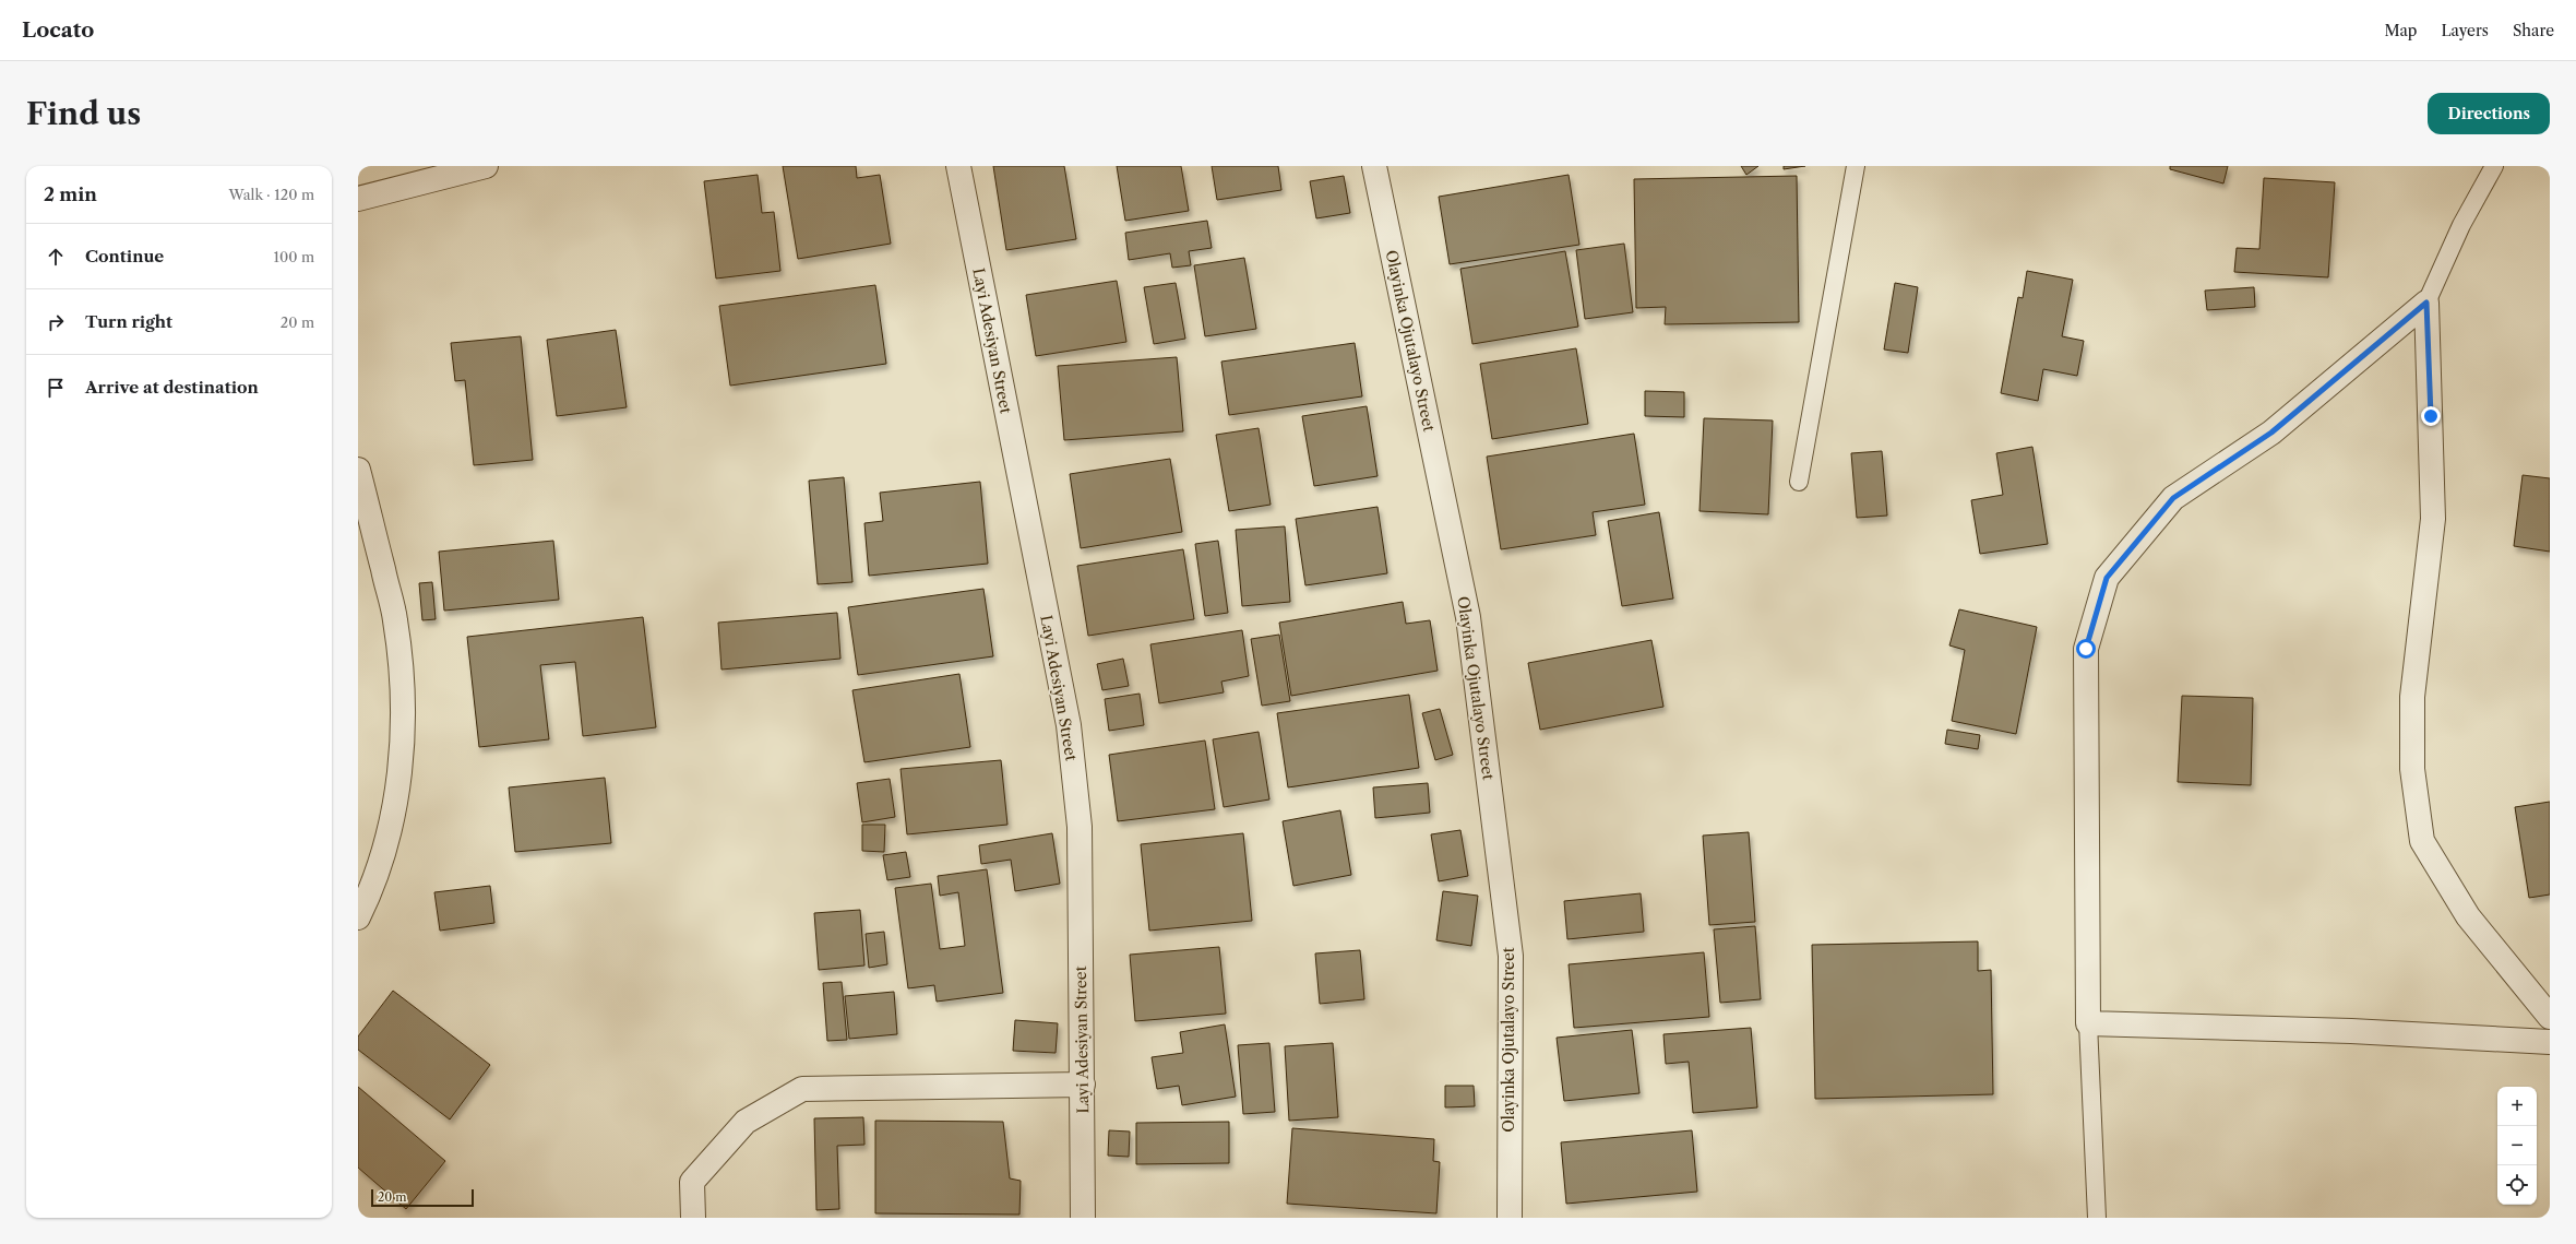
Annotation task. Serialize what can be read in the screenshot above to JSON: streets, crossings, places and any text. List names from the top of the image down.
{
  "streets": {
    "street": ["Layi Adesiyan Street", "Olayinka Ojutalayo Street"]
  },
  "scale_bar": "20 m",
  "page": {
    "header": "Locato",
    "nav": ["Map", "Layers", "Share"],
    "buttons": "Directions",
    "title": "Find us",
    "heading": ["2 min", "Walk · 120 m"],
    "list": [
      ["Continue", "100 m"],
      ["Turn right", "20 m"],
      "Arrive at destination"
    ],
    "map_buttons": ["+", "−"],
    "scale": "20 m"
  }
}
